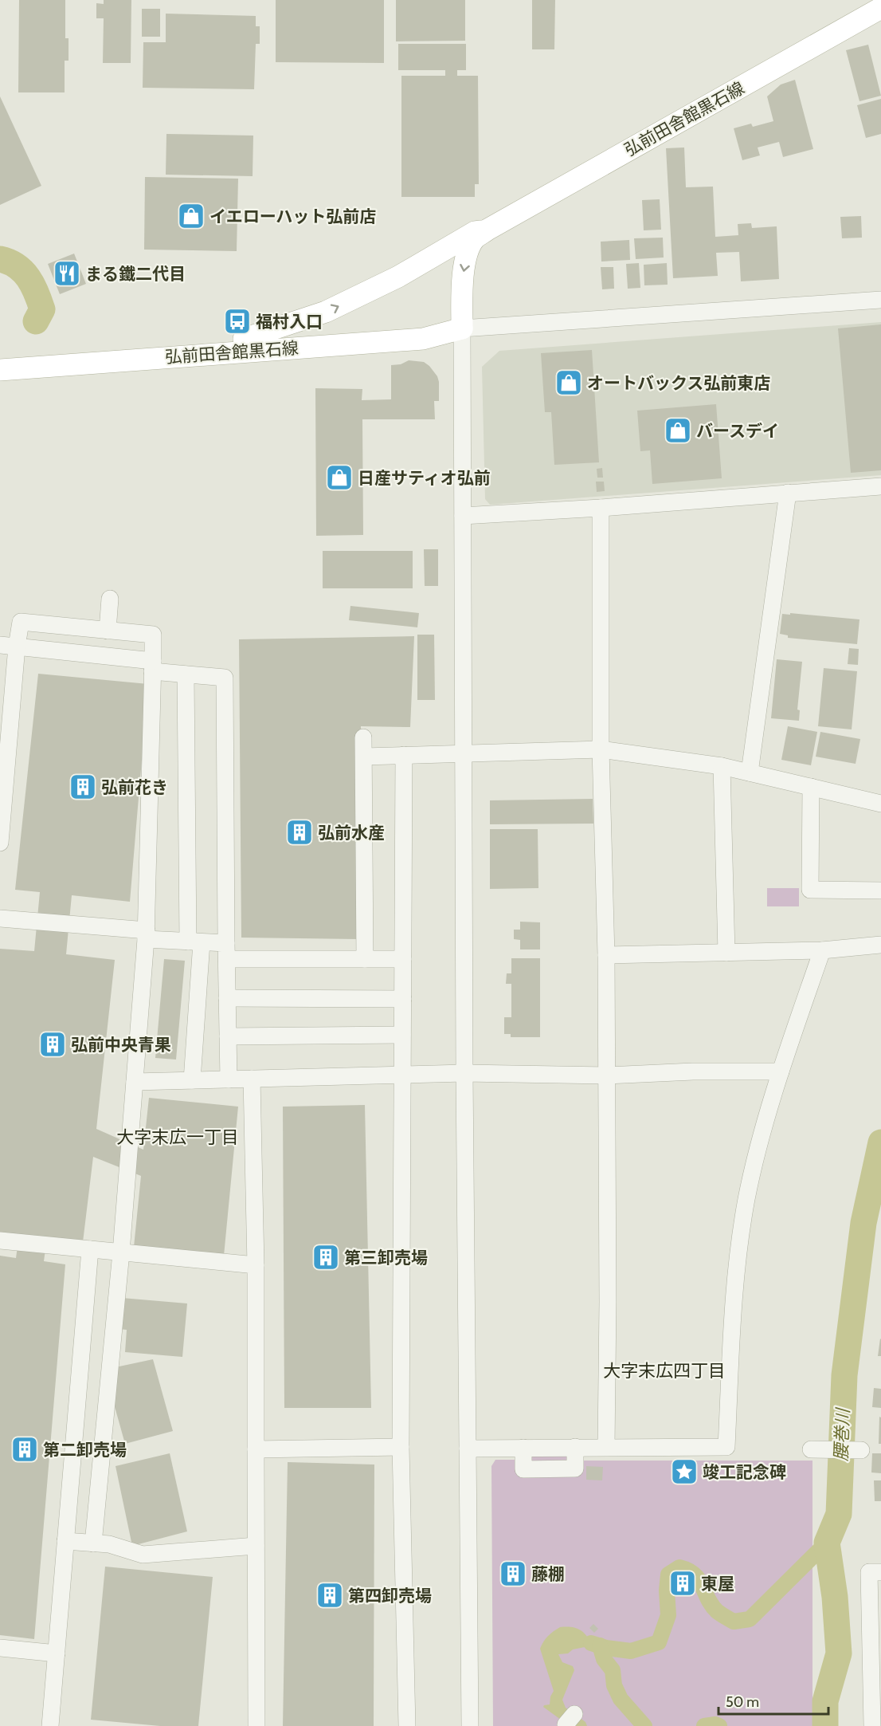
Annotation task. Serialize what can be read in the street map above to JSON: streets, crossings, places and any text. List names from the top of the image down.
{
  "streets": {
    "main road": ["弘前田舎館黒石線"]
  },
  "districts": ["大字末広一丁目", "大字末広四丁目"],
  "water": ["腰巻川"],
  "places": {
    "shop": [
      "イエローハット弘前店",
      "オートバックス弘前東店",
      "バースデイ",
      "日産サティオ弘前"
    ],
    "restaurant": ["まる鐵二代目"],
    "bus stop": ["福村入口"],
    "building": [
      "弘前花き",
      "弘前水産",
      "弘前中央青果",
      "第三卸売場",
      "第二卸売場",
      "藤棚",
      "東屋",
      "第四卸売場"
    ],
    "place": ["竣工記念碑"]
  },
  "scale_bar": "50 m"
}
